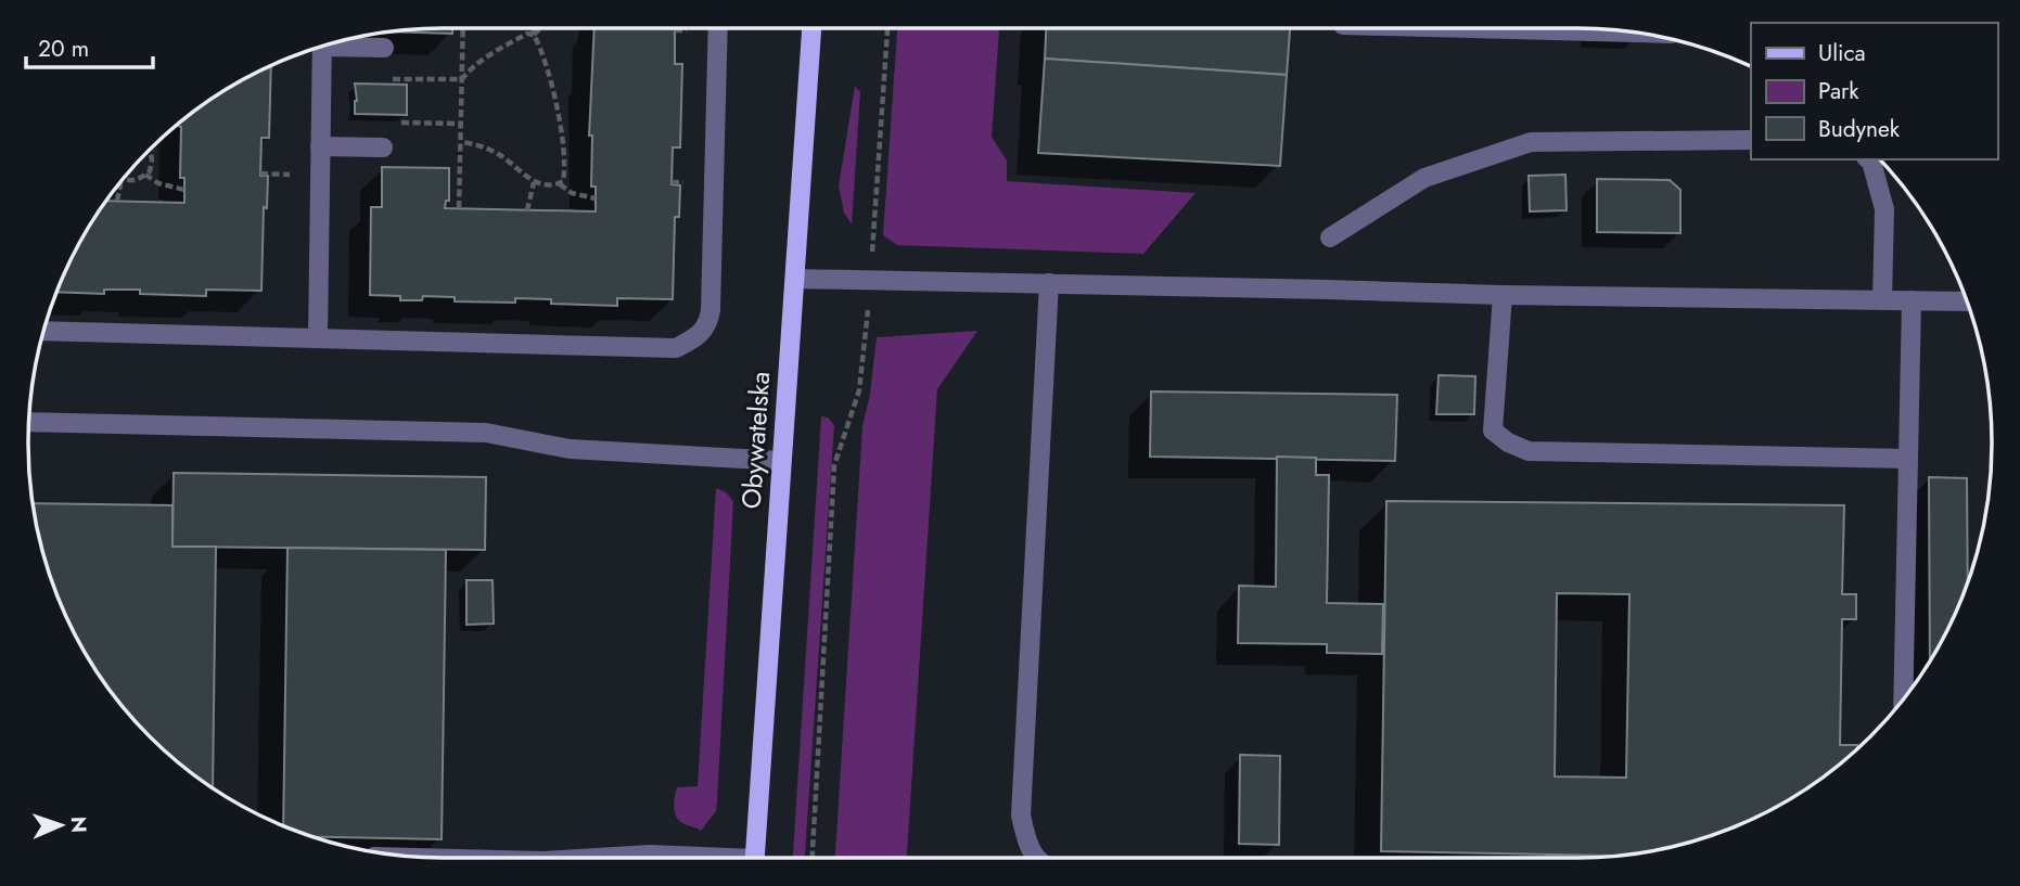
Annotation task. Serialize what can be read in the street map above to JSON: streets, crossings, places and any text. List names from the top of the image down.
{
  "streets": {
    "main road": ["Obywatelska"]
  },
  "legend": ["Ulica", "Park", "Budynek"],
  "scale_bar": "20 m",
  "north": "right"
}
